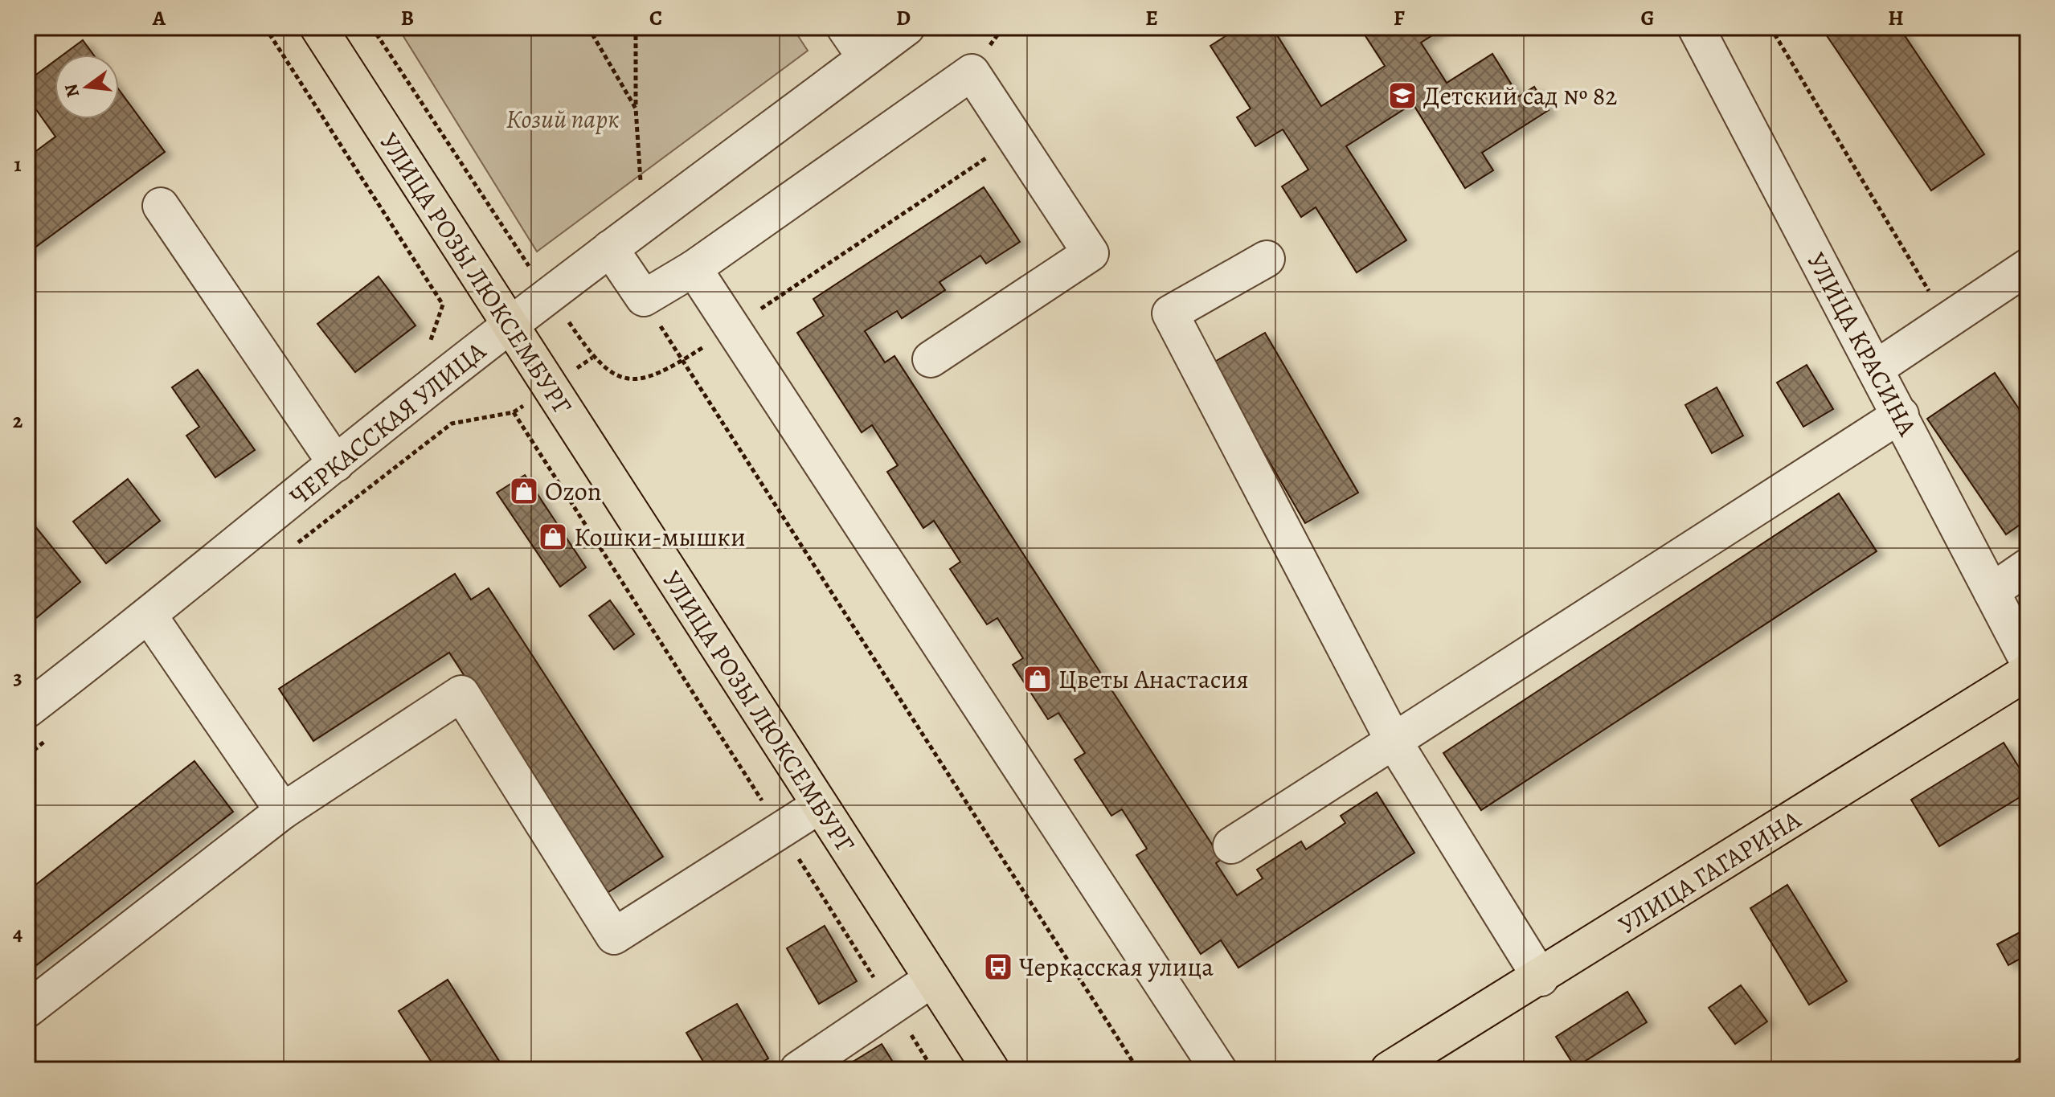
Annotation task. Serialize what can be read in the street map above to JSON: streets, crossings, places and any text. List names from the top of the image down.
{
  "streets": {
    "main road": ["УЛИЦА РОЗЫ ЛЮКСЕМБУРГ", "УЛИЦА ГАГАРИНА"],
    "street": ["УЛИЦА КРАСИНА", "ЧЕРКАССКАЯ УЛИЦА"]
  },
  "crossings": [
    ["УЛИЦА РОЗЫ ЛЮКСЕМБУРГ", "ЧЕРКАССКАЯ УЛИЦА"]
  ],
  "parks": ["Козий парк"],
  "places": {
    "school or university": ["Детский сад № 82"],
    "shop": ["Ozon", "Кошки-мышки", "Цветы Анастасия"],
    "bus stop": ["Черкасская улица"]
  },
  "north": "left",
  "grid": {
    "columns": [
      "A",
      "B",
      "C",
      "D",
      "E",
      "F",
      "G",
      "H"
    ],
    "rows": [
      "1",
      "2",
      "3",
      "4"
    ]
  }
}
